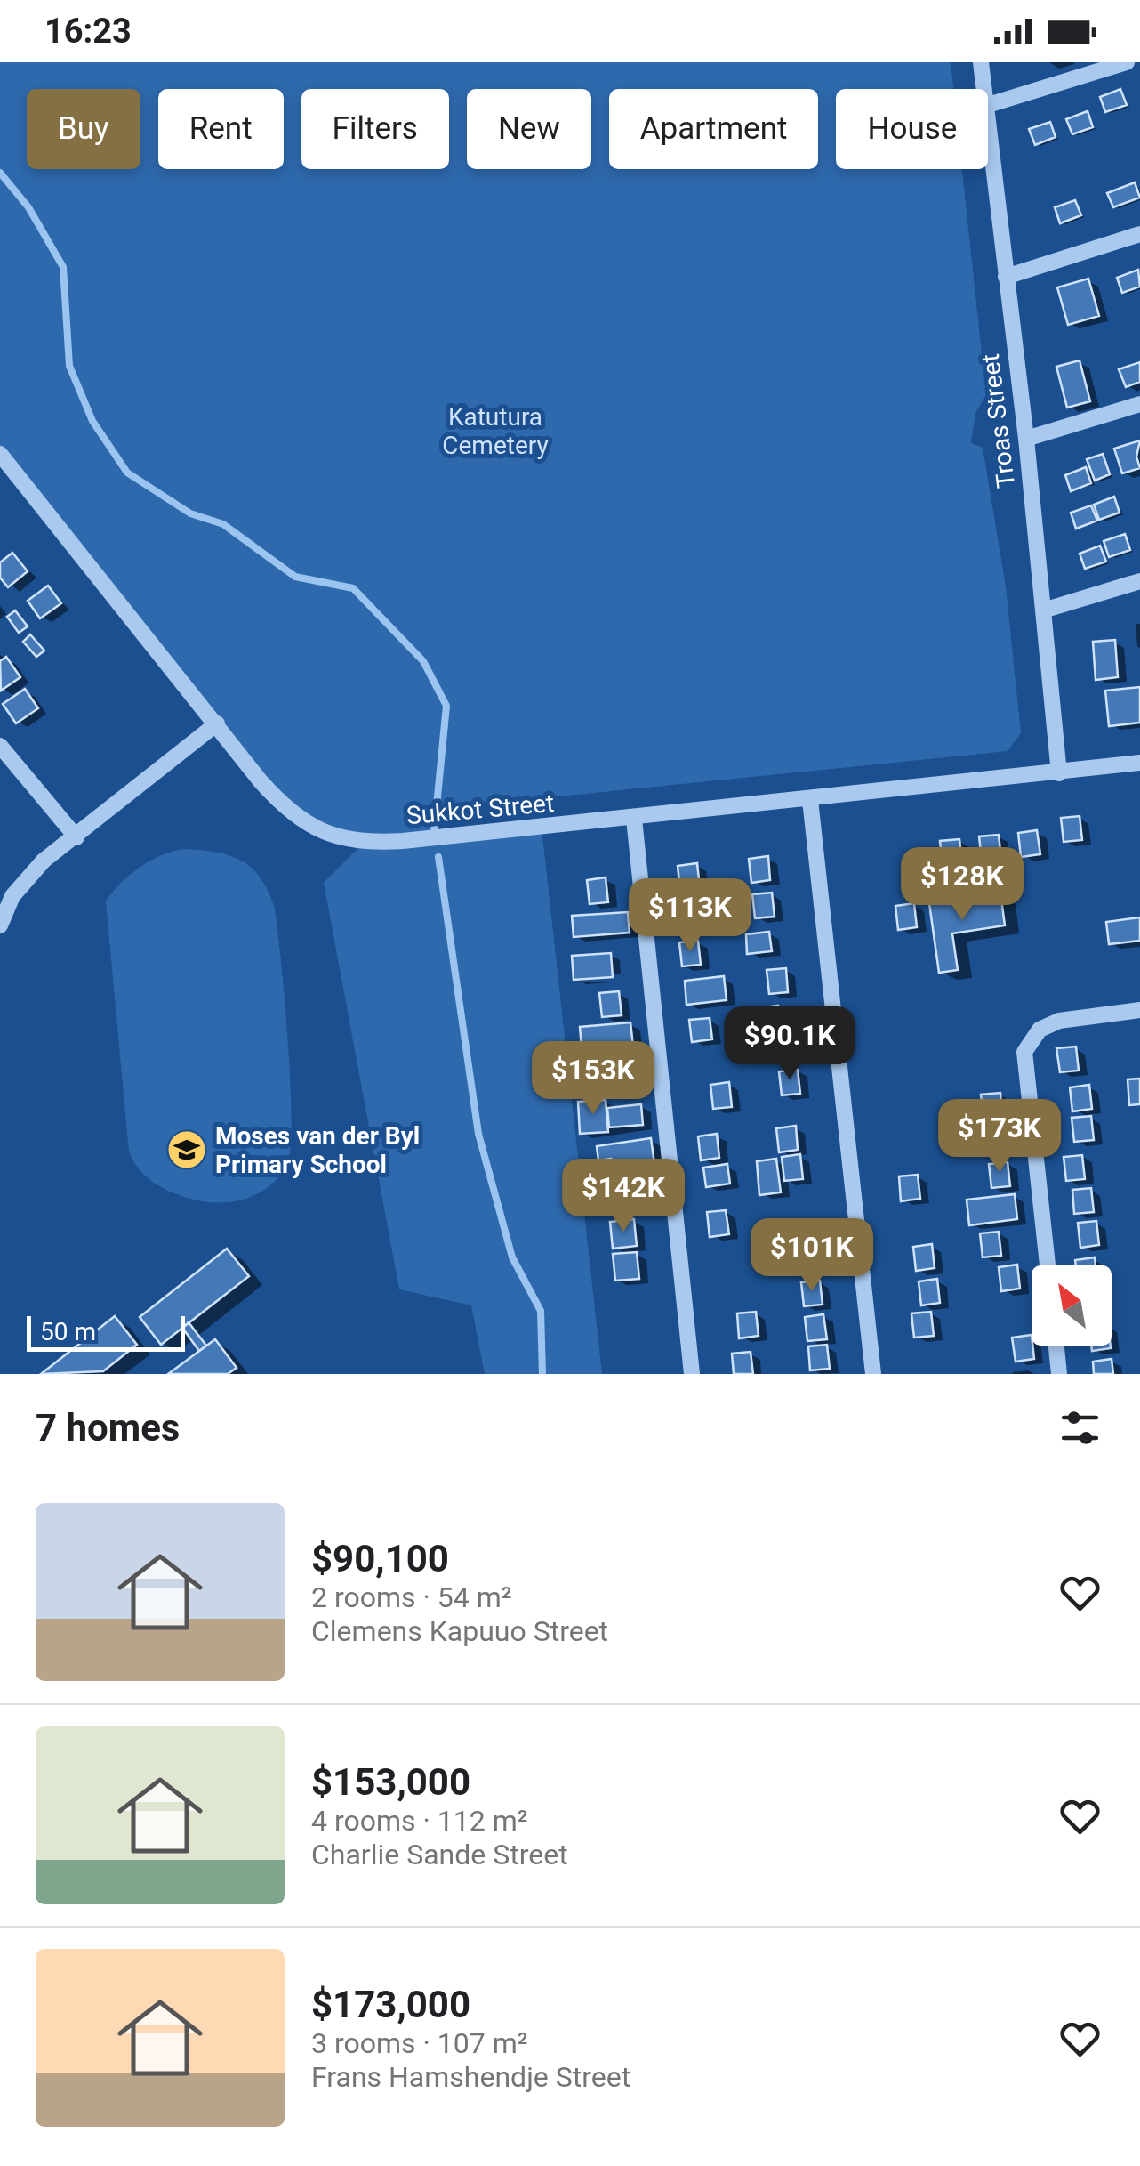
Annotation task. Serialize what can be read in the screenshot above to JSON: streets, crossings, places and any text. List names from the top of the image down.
{
  "streets": {
    "street": ["Troas Street", "Sukkot Street"]
  },
  "crossings": [
    ["Troas Street", "Sukkot Street"]
  ],
  "parks": ["Katutura Cemetery"],
  "places": {
    "school or university": ["Moses van der Byl Primary School"]
  },
  "scale_bar": "50 m",
  "north": "top left",
  "page": {
    "status": "16:23",
    "chip": [
      "Buy",
      "Rent",
      "Filters",
      "New",
      "Apartment",
      "House"
    ],
    "price": [
      "$128K",
      "$113K",
      "$90.1K",
      "$153K",
      "$173K",
      "$142K",
      "$101K"
    ],
    "scale": "50 m",
    "heading": "7 homes",
    "list": [
      {
        "name": "$90,100",
        "note": "2 rooms · 54 m² · Clemens Kapuuo Street"
      },
      {
        "name": "$153,000",
        "note": "4 rooms · 112 m² · Charlie Sande Street"
      },
      {
        "name": "$173,000",
        "note": "3 rooms · 107 m² · Frans Hamshendje Street"
      }
    ]
  }
}
